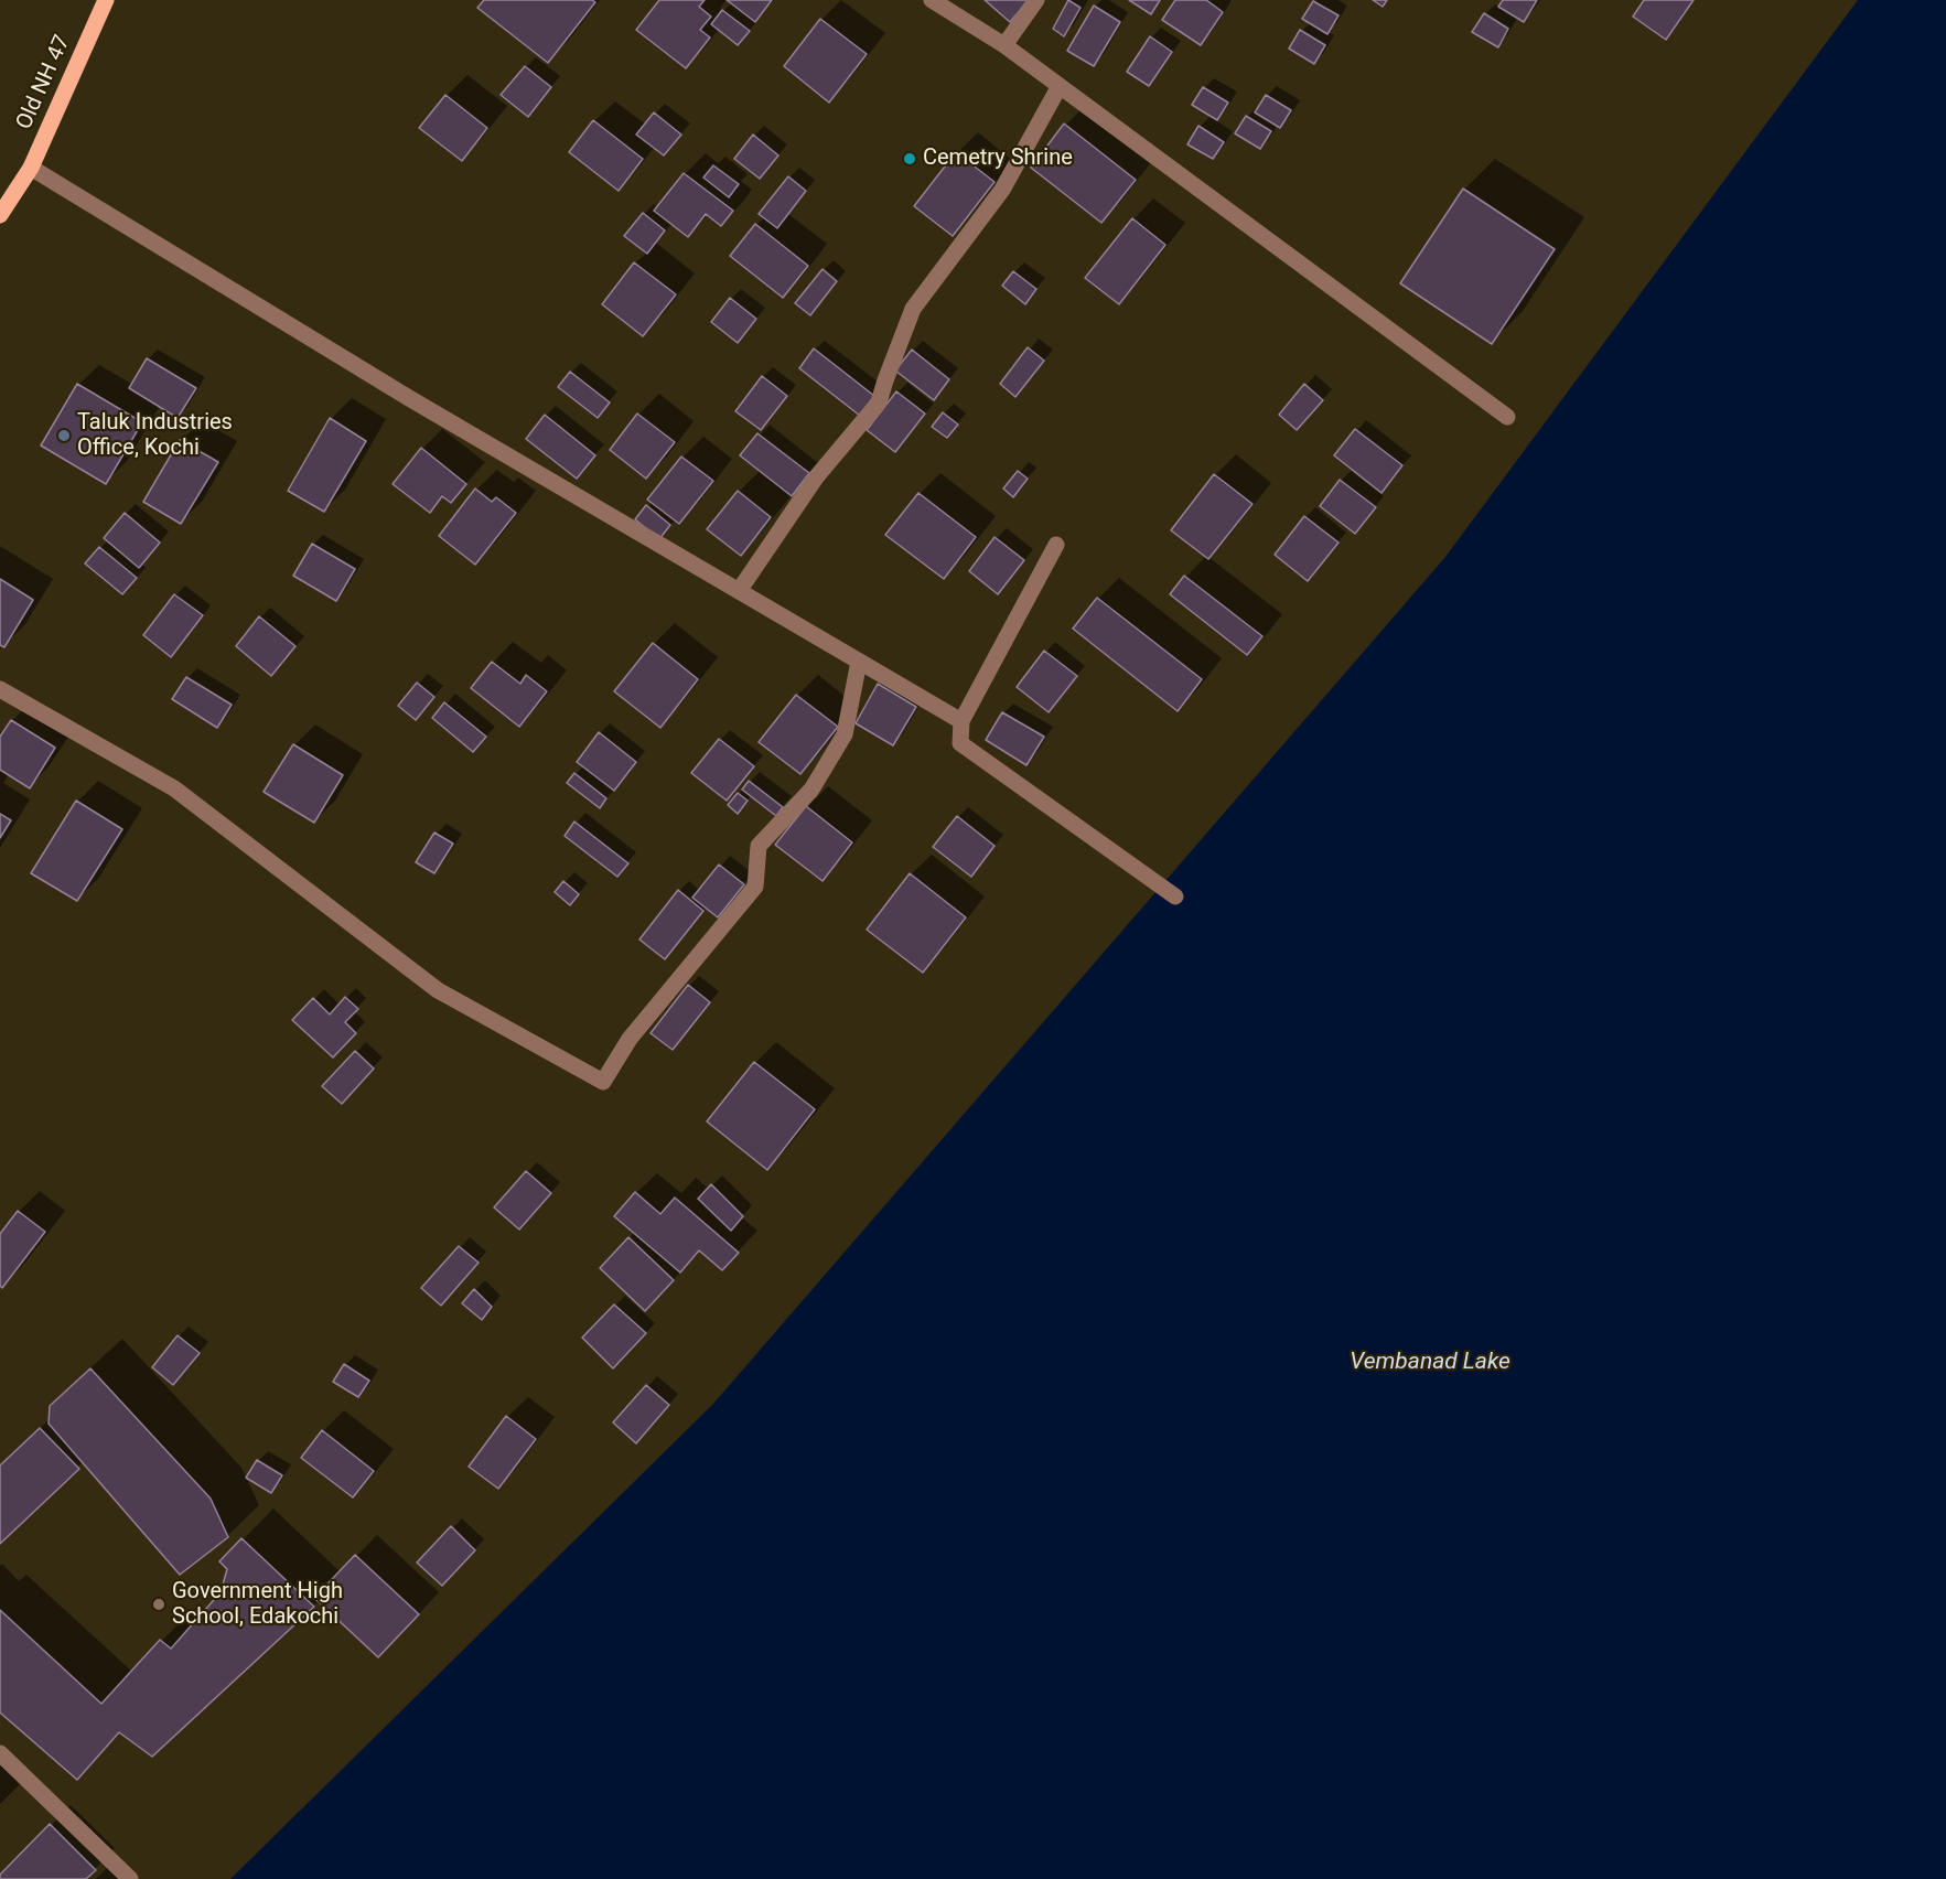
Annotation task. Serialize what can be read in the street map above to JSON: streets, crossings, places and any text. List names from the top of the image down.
{
  "streets": {
    "main road": ["Old NH 47"]
  },
  "water": ["Vembanad Lake"],
  "places": ["Cemetry Shrine", "Taluk Industries Office, Kochi", "Government High School, Edakochi"]
}
